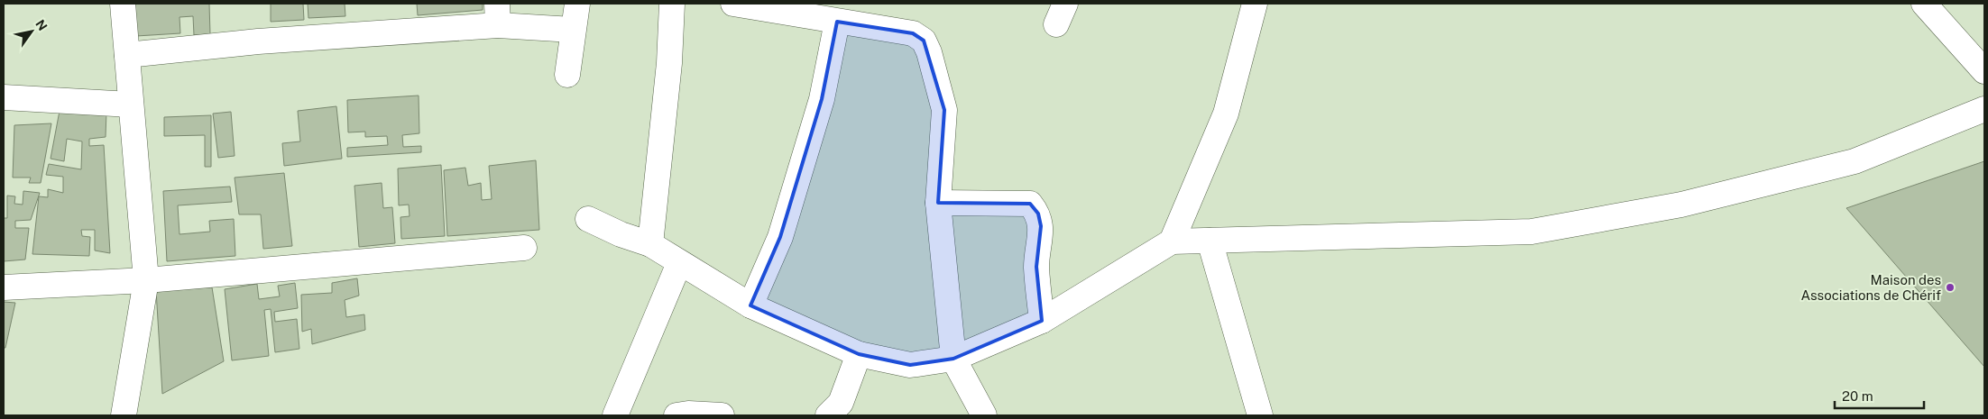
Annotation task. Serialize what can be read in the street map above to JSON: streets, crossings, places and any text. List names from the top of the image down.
{
  "places": ["Maison des Associations de Chérif"],
  "scale_bar": "20 m",
  "north": "top right"
}
